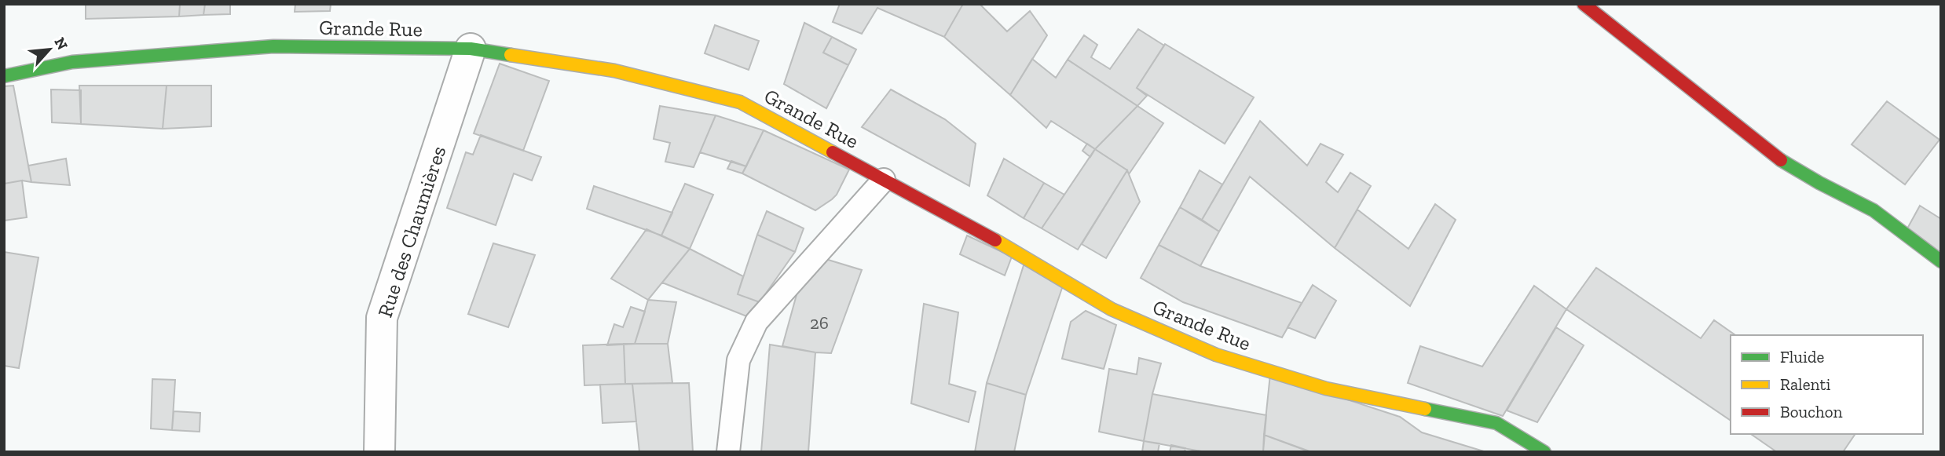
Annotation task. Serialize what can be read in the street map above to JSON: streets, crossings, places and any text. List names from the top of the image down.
{
  "streets": {
    "street": ["Grande Rue", "Rue des Chaumières"]
  },
  "crossings": [
    ["Grande Rue", "Rue des Chaumières"]
  ],
  "house_numbers": ["26"],
  "legend": ["Fluide", "Ralenti", "Bouchon"],
  "north": "top right"
}
